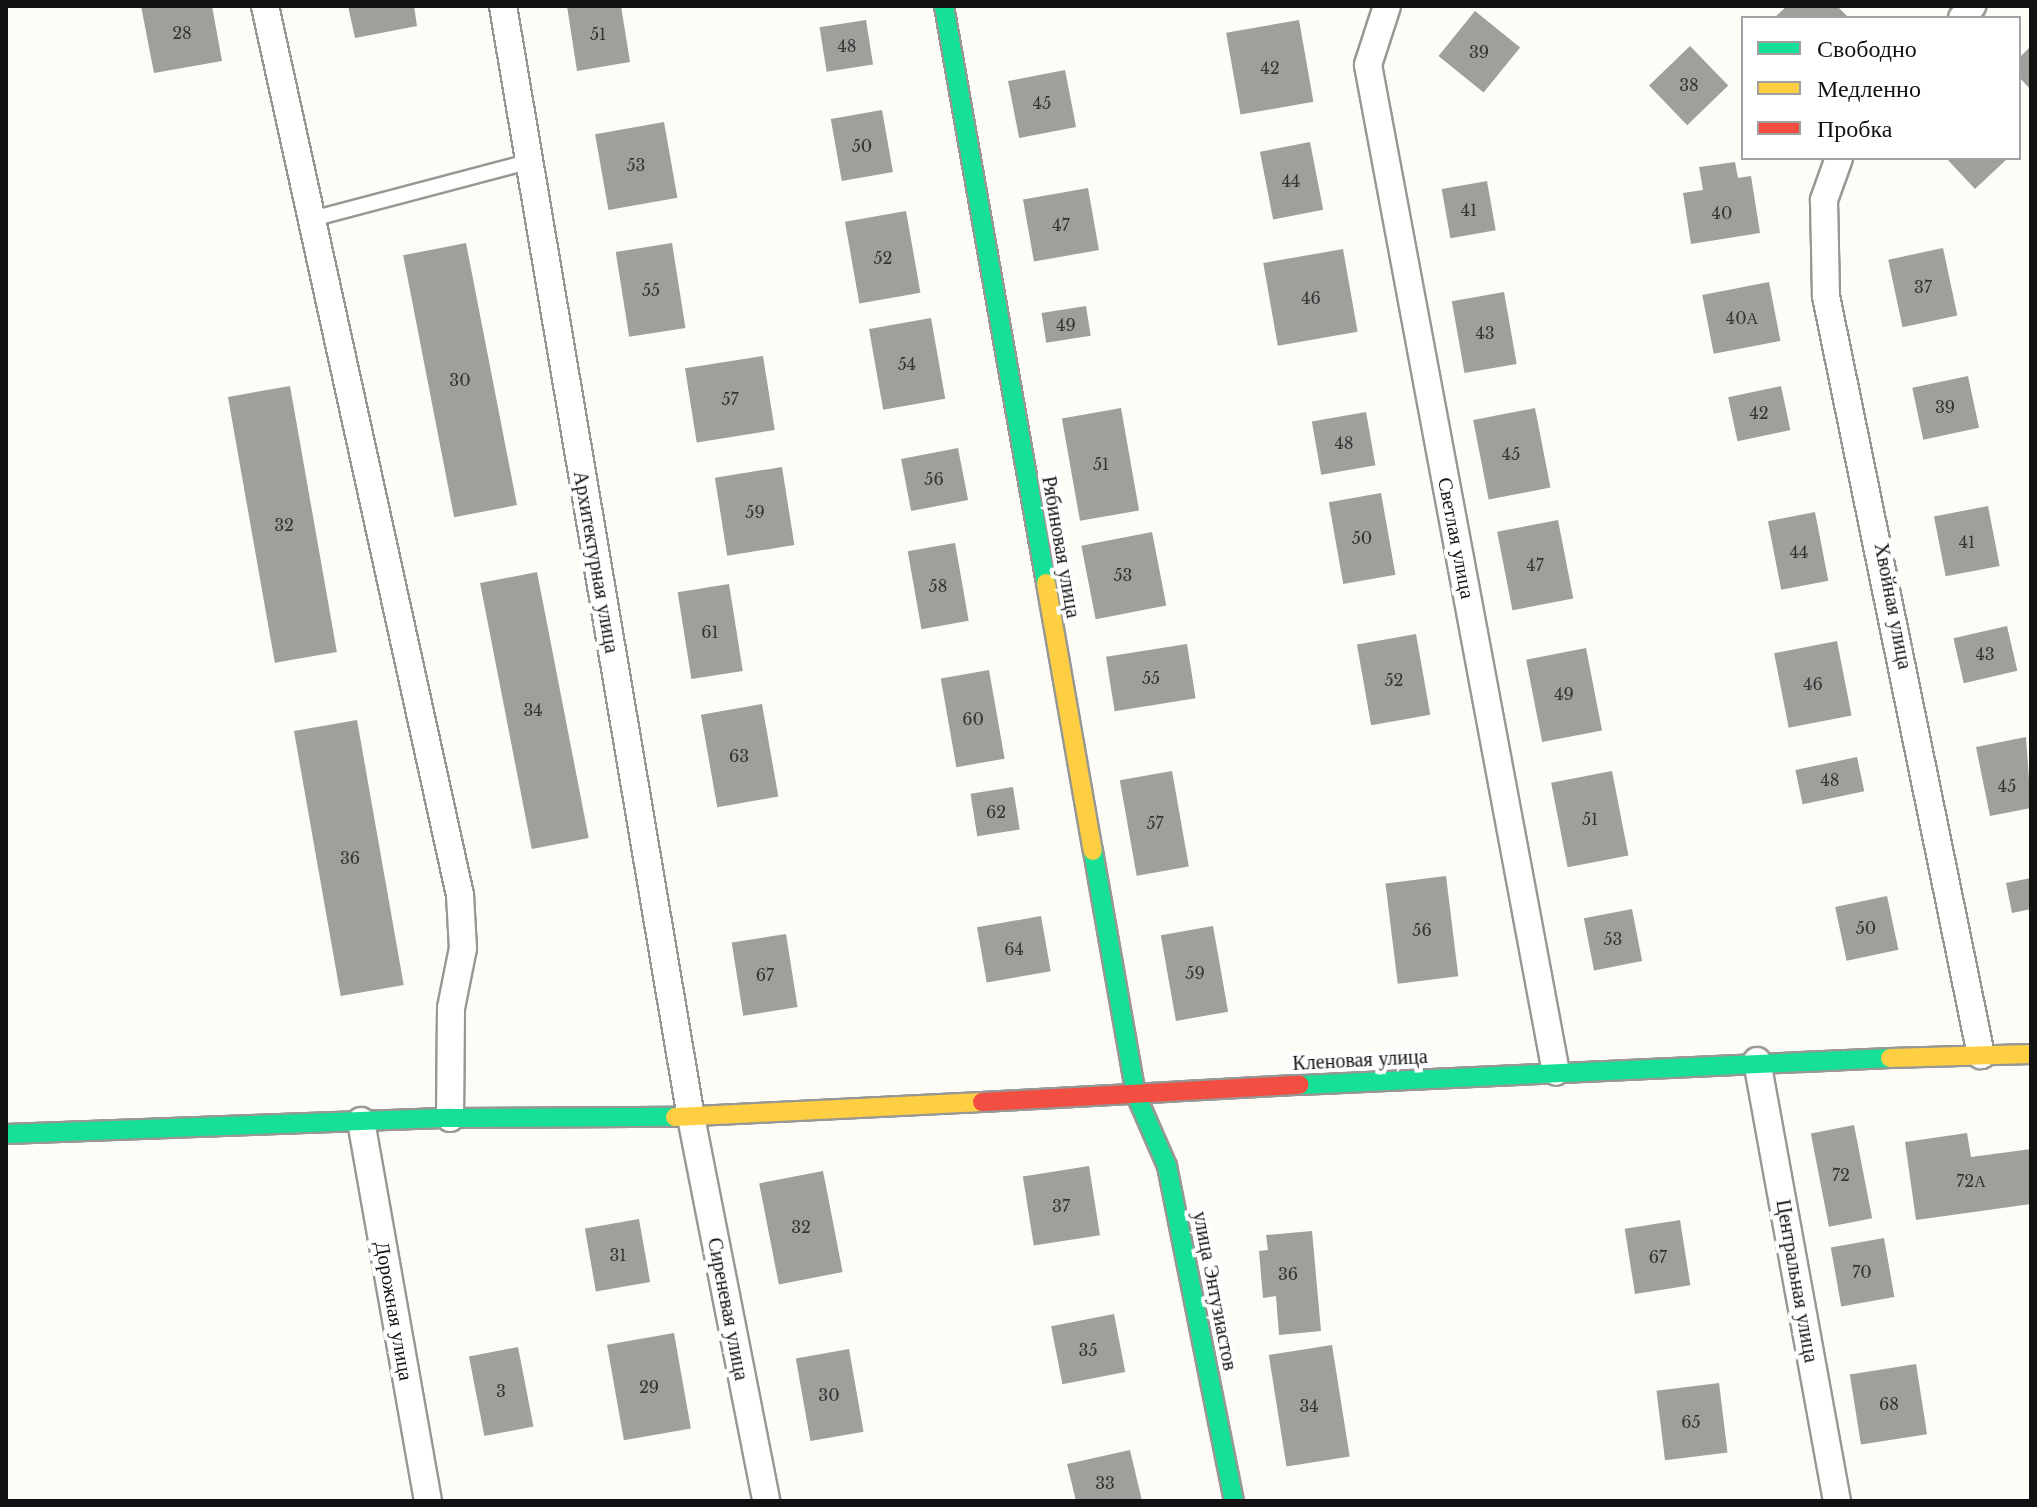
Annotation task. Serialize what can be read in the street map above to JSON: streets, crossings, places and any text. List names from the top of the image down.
{
  "streets": {
    "street": [
      "Светлая улица",
      "Рябиновая улица",
      "Архитектурная улица",
      "Хвойная улица",
      "Кленовая улица",
      "Центральная улица",
      "улица Энтузиастов",
      "Сиреневая улица",
      "Дорожная улица"
    ]
  },
  "crossings": [
    ["Светлая улица", "Кленовая улица"],
    ["Рябиновая улица", "Кленовая улица"],
    ["Рябиновая улица", "улица Энтузиастов"],
    ["Архитектурная улица", "Кленовая улица"],
    ["Архитектурная улица", "Сиреневая улица"],
    ["Хвойная улица", "Кленовая улица"],
    ["Кленовая улица", "Центральная улица"],
    ["Кленовая улица", "улица Энтузиастов"],
    ["Кленовая улица", "Сиреневая улица"],
    ["Кленовая улица", "Дорожная улица"]
  ],
  "house_numbers": [
    "28",
    "51",
    "48",
    "39",
    "42",
    "38",
    "45",
    "50",
    "53",
    "44",
    "41",
    "40",
    "47",
    "52",
    "37",
    "55",
    "46",
    "40А",
    "49",
    "43",
    "54",
    "30",
    "57",
    "39",
    "42",
    "48",
    "45",
    "51",
    "56",
    "59",
    "32",
    "50",
    "41",
    "44",
    "47",
    "53",
    "58",
    "61",
    "43",
    "55",
    "52",
    "46",
    "49",
    "34",
    "60",
    "63",
    "48",
    "45",
    "62",
    "51",
    "57",
    "36",
    "50",
    "56",
    "53",
    "64",
    "59",
    "67",
    "72",
    "72А",
    "37",
    "32",
    "31",
    "67",
    "70",
    "36",
    "35",
    "29",
    "3",
    "30",
    "68",
    "34",
    "65",
    "33"
  ],
  "legend": ["Свободно", "Медленно", "Пробка"]
}
